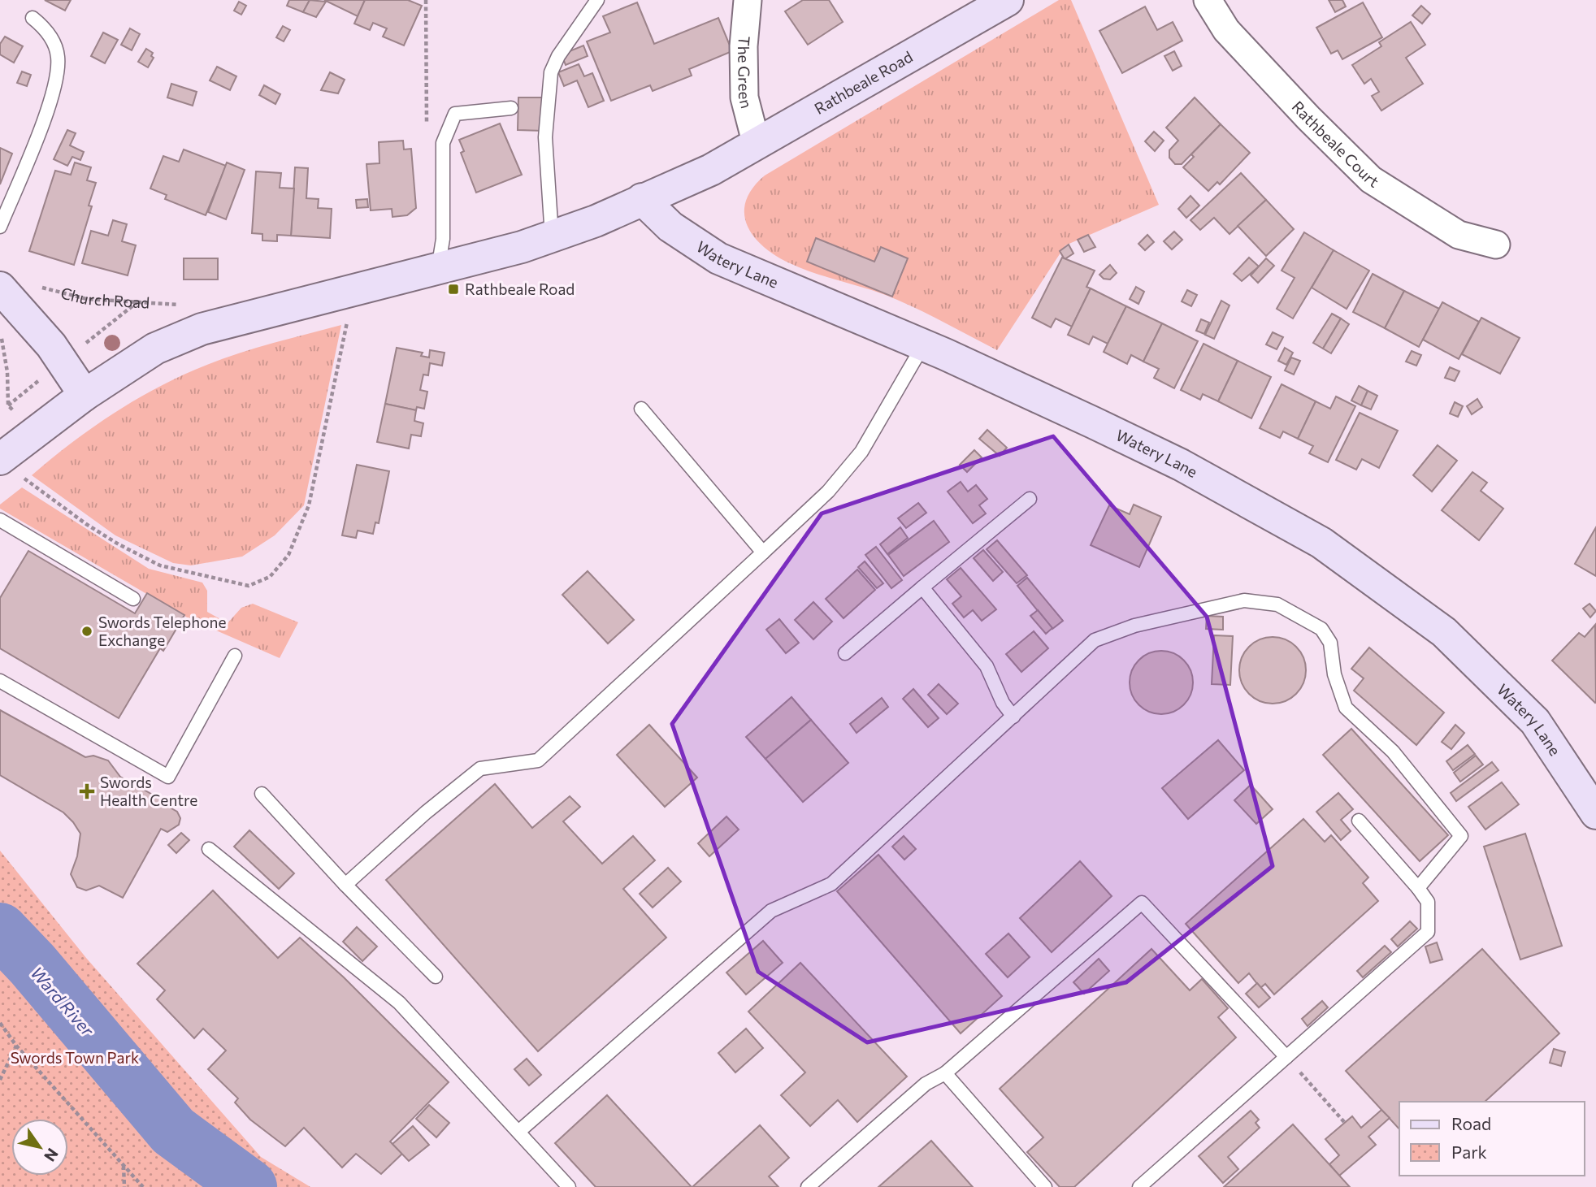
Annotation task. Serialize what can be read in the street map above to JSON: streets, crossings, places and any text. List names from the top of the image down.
{
  "streets": {
    "main road": ["Rathbeale Road", "Watery Lane"],
    "street": ["The Green", "Rathbeale Court"],
    "path": ["Church Road"]
  },
  "crossings": [
    ["The Green", "Rathbeale Road"],
    ["Rathbeale Road", "Watery Lane"],
    ["Rathbeale Road", "Church Road"]
  ],
  "water": ["Ward River"],
  "parks": ["Swords Town Park"],
  "places": {
    "transit": ["Rathbeale Road"],
    "other": ["Swords Telephone Exchange"],
    "health": ["Swords Health Centre"]
  },
  "legend": ["Road", "Park"],
  "north": "bottom right"
}
